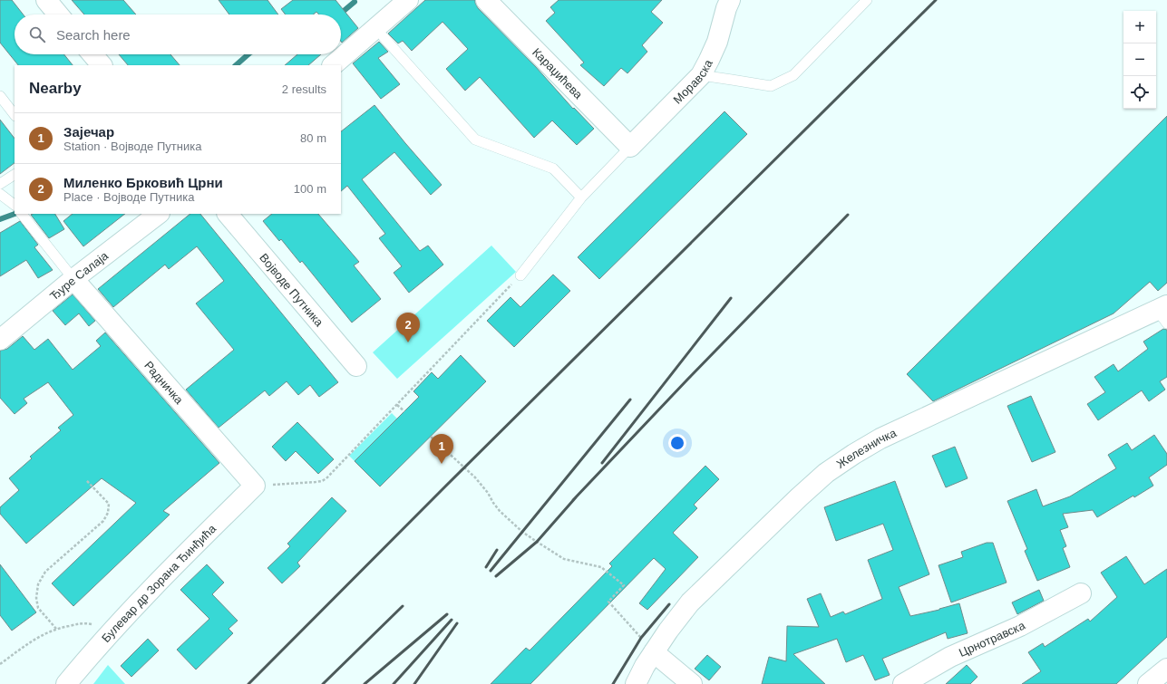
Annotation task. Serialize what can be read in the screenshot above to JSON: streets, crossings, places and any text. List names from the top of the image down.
{
  "streets": {
    "street": [
      "Караџићева",
      "Моравска",
      "Ђуре Салаја",
      "Војводе Путника",
      "Радничка",
      "Железничка",
      "Булевар др Зорана Ђинђића",
      "Црнотравска"
    ]
  },
  "crossings": [
    ["Караџићева", "Моравска"],
    ["Ђуре Салаја", "Радничка"],
    ["Радничка", "Булевар др Зорана Ђинђића"]
  ],
  "page": {
    "map_buttons": ["+", "−"],
    "search": "Search here",
    "heading": ["Nearby", "2 results"],
    "list": [
      {
        "mark": "1",
        "name": "Зајечар",
        "note": "Station · Војводе Путника",
        "value": "80 m"
      },
      {
        "mark": "2",
        "name": "Миленко Брковић Црни",
        "note": "Place · Војводе Путника",
        "value": "100 m"
      }
    ],
    "pins": ["2", "1"]
  }
}
